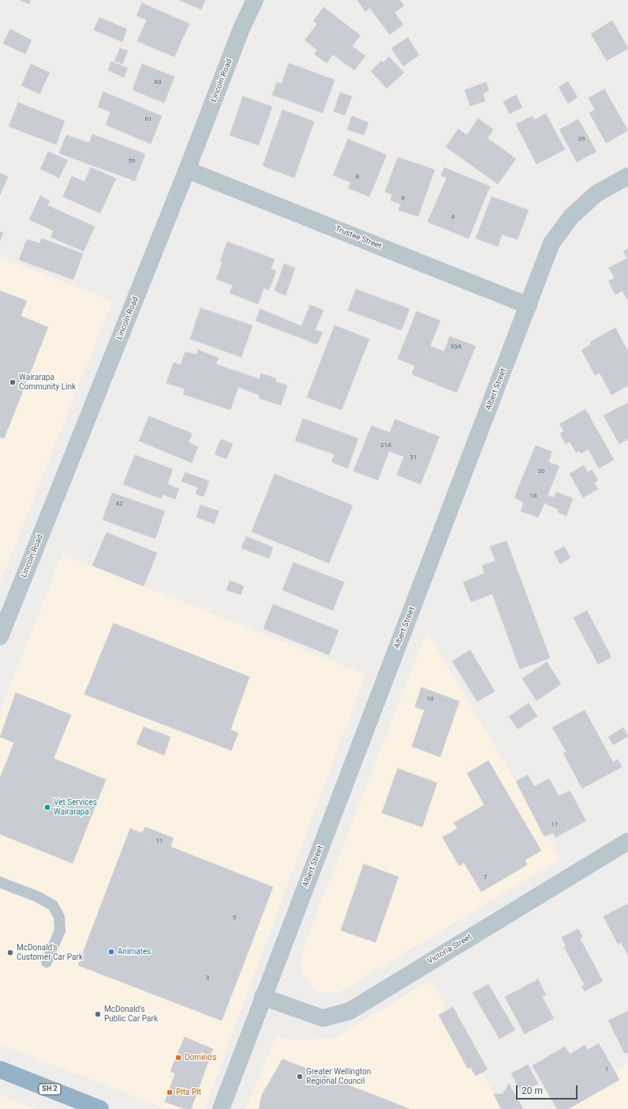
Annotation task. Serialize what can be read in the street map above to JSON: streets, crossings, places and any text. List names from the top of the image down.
{
  "streets": {
    "highway": ["SH 2"],
    "street": [
      "Lincoln Road",
      "Trustee Street",
      "Albert Street",
      "Victoria Street"
    ]
  },
  "crossings": [
    ["Lincoln Road", "Trustee Street"],
    ["Trustee Street", "Albert Street"],
    ["Albert Street", "Victoria Street"]
  ],
  "places": [
    "Wairarapa Community Link",
    "Vet Services Wairarapa",
    "Animates",
    "McDonald's Customer Car Park",
    "McDonald's Public Car Park",
    "Domino's",
    "Greater Wellington Regional Council",
    "Pita Pit"
  ],
  "house_numbers": [
    "63",
    "61",
    "39",
    "59",
    "8",
    "6",
    "4",
    "33A",
    "31A",
    "31",
    "20",
    "18",
    "42",
    "10",
    "11",
    "11",
    "7",
    "5",
    "3",
    "1"
  ],
  "scale_bar": "20 m"
}
